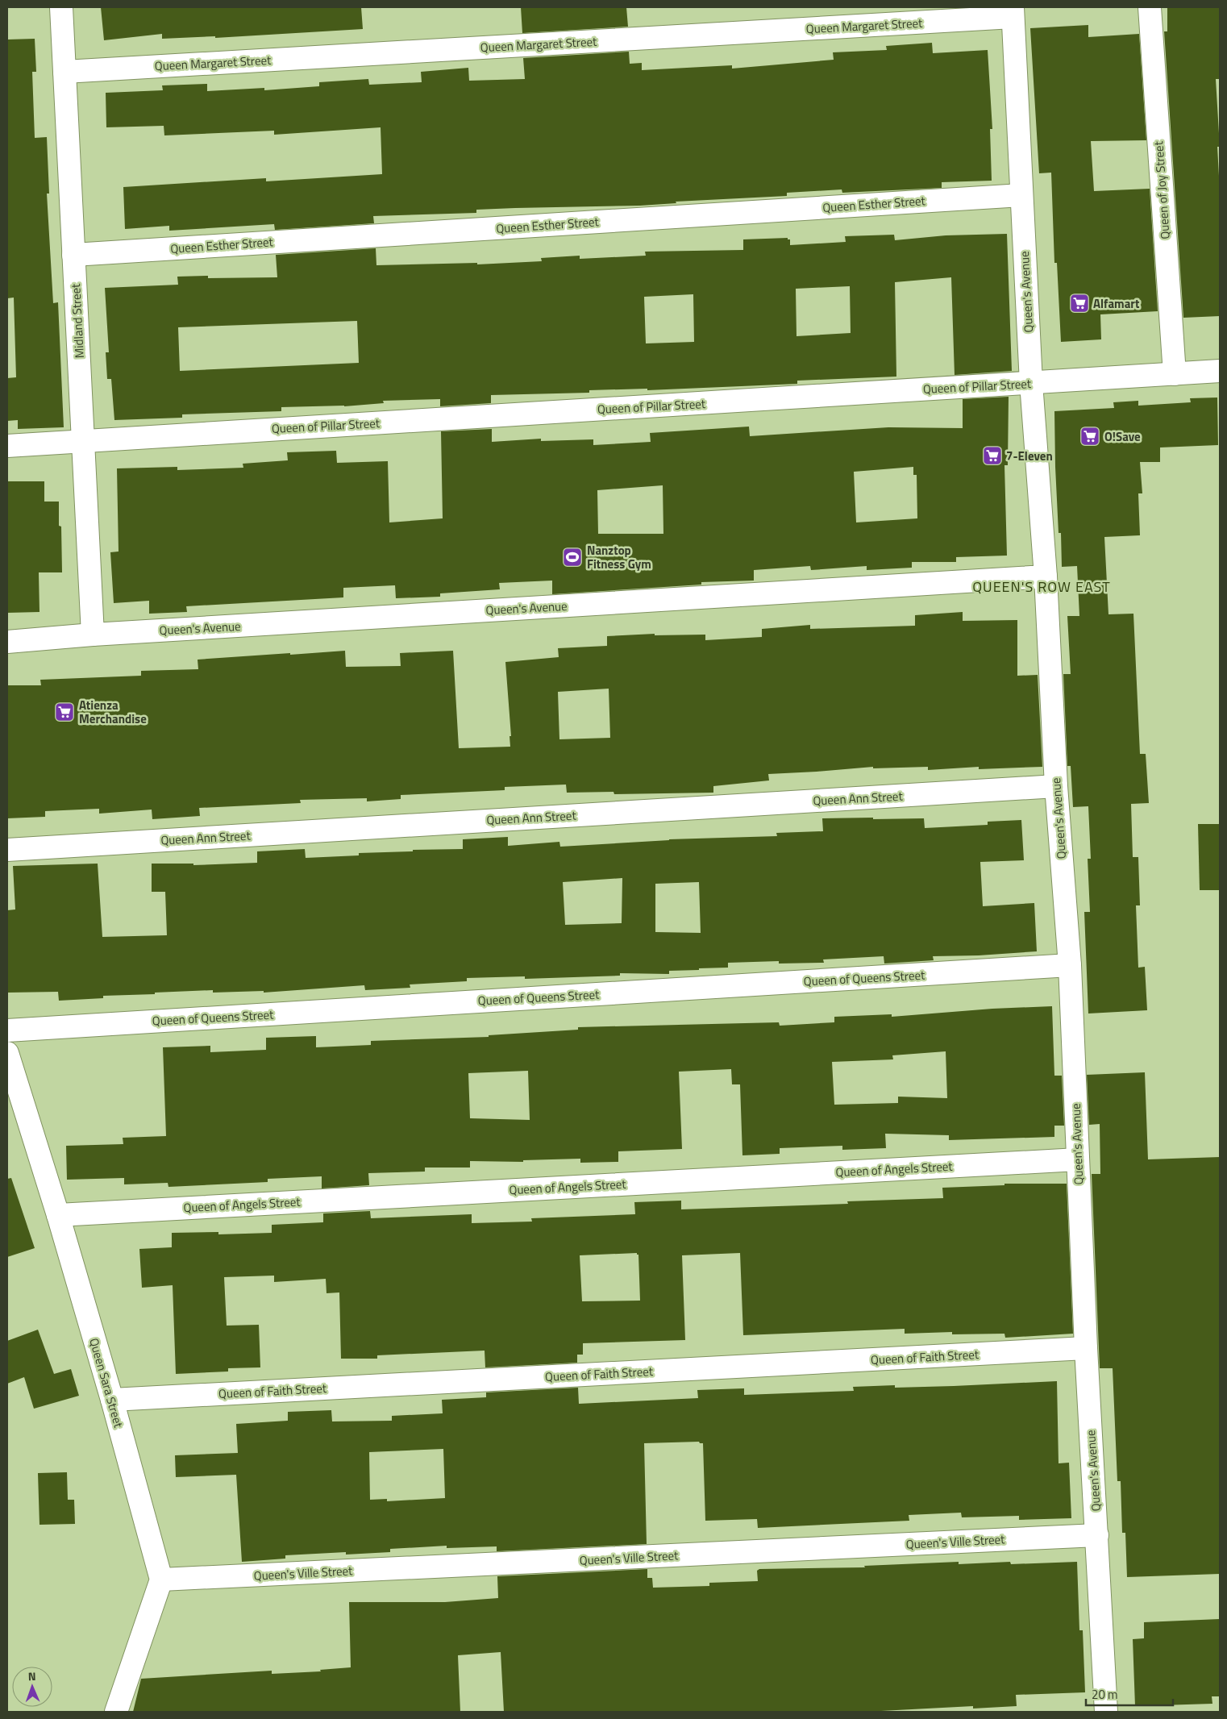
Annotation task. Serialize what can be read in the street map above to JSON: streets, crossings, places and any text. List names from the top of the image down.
{
  "streets": {
    "street": [
      "Queen Margaret Street",
      "Queen of Joy Street",
      "Queen Esther Street",
      "Queen's Avenue",
      "Midland Street",
      "Queen of Pillar Street",
      "Queen Ann Street",
      "Queen of Queens Street",
      "Queen of Angels Street",
      "Queen of Faith Street",
      "Queen Sara Street",
      "Queen's Ville Street"
    ]
  },
  "crossings": [
    ["Queen Margaret Street", "Queen's Avenue"],
    ["Queen Margaret Street", "Midland Street"],
    ["Queen of Joy Street", "Queen of Pillar Street"],
    ["Queen Esther Street", "Queen's Avenue"],
    ["Queen Esther Street", "Midland Street"],
    ["Queen's Avenue", "Midland Street"],
    ["Queen's Avenue", "Queen of Pillar Street"],
    ["Queen's Avenue", "Queen Ann Street"],
    ["Queen's Avenue", "Queen of Queens Street"],
    ["Queen's Avenue", "Queen of Angels Street"],
    ["Queen's Avenue", "Queen of Faith Street"],
    ["Queen's Avenue", "Queen's Ville Street"],
    ["Midland Street", "Queen of Pillar Street"],
    ["Queen of Angels Street", "Queen Sara Street"],
    ["Queen of Faith Street", "Queen Sara Street"],
    ["Queen Sara Street", "Queen's Ville Street"]
  ],
  "districts": ["QUEEN'S ROW EAST"],
  "places": {
    "supermarket": [
      "Alfamart",
      "O!Save",
      "7-Eleven",
      "Atienza Merchandise"
    ],
    "sports": ["Nanztop Fitness Gym"]
  },
  "scale_bar": "20 m",
  "north": "top"
}
